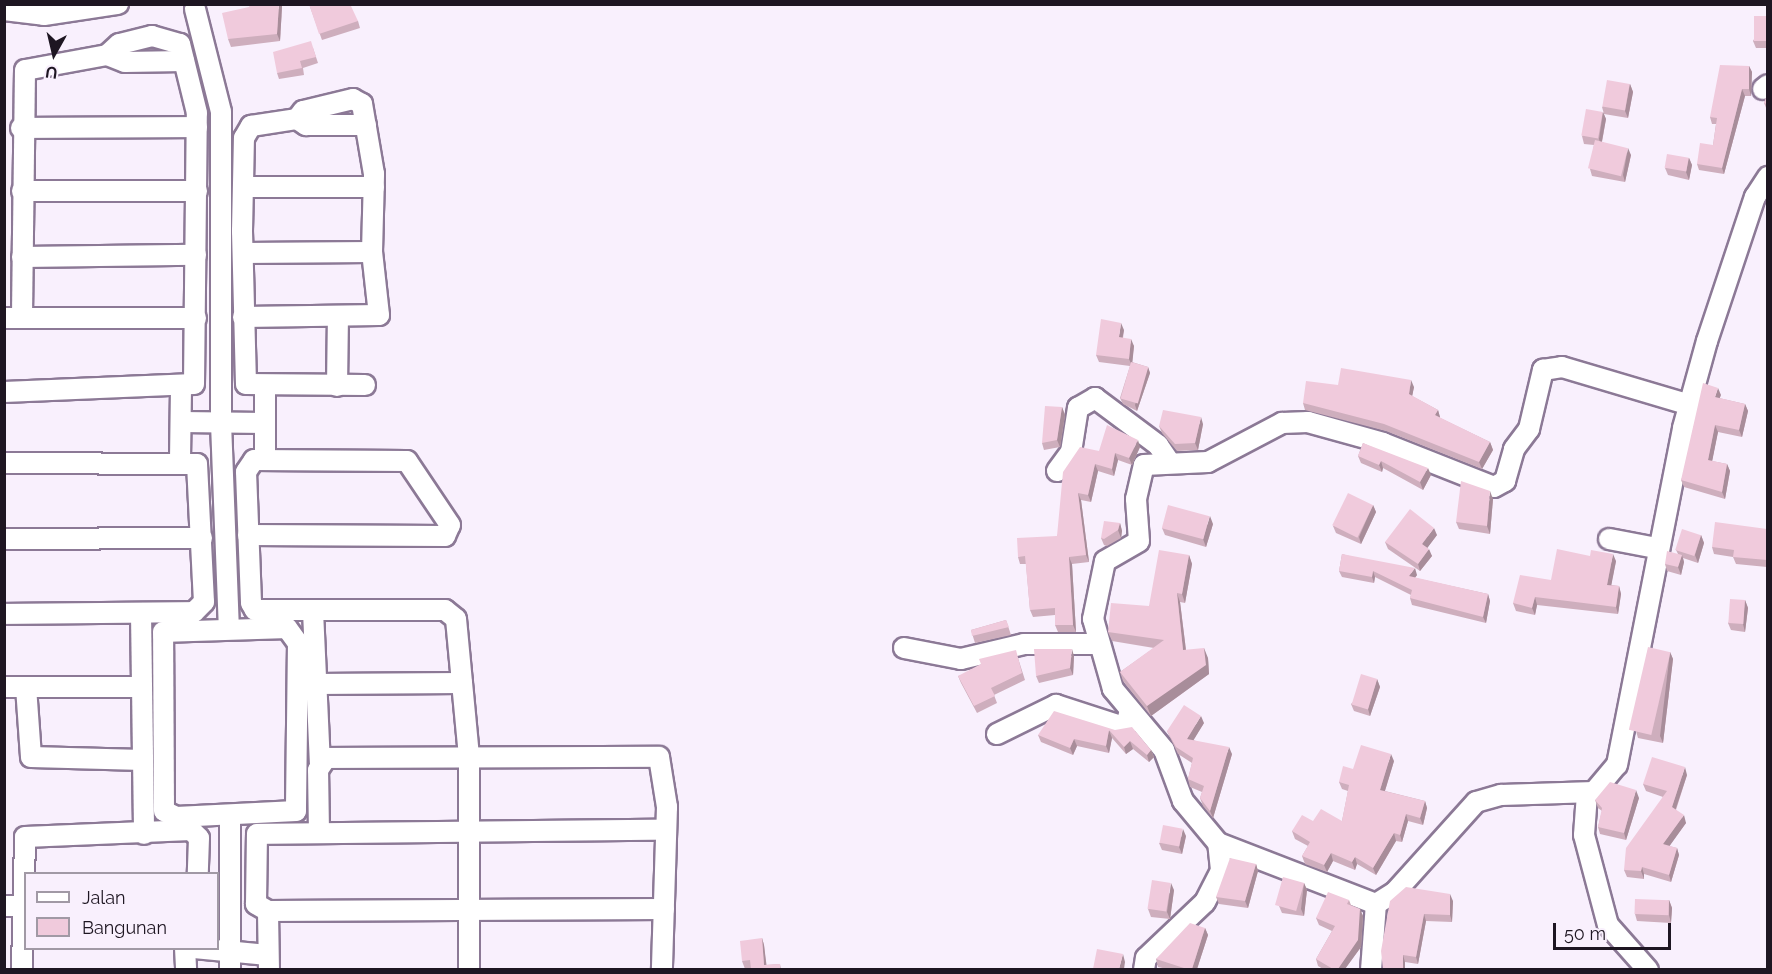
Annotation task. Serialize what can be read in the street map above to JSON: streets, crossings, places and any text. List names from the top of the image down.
{
  "legend": ["Jalan", "Bangunan"],
  "scale_bar": "50 m",
  "north": "bottom"
}
